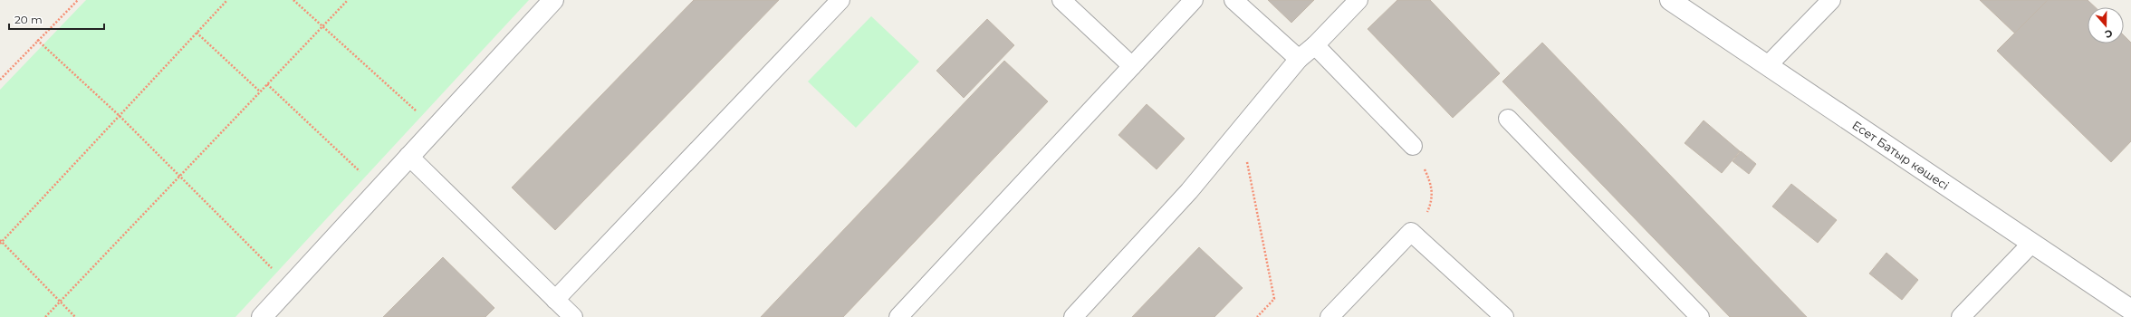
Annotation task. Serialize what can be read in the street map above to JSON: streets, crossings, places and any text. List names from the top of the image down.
{
  "streets": {
    "street": ["Есет Батыр көшесі"]
  },
  "scale_bar": "20 m",
  "north": "bottom"
}
